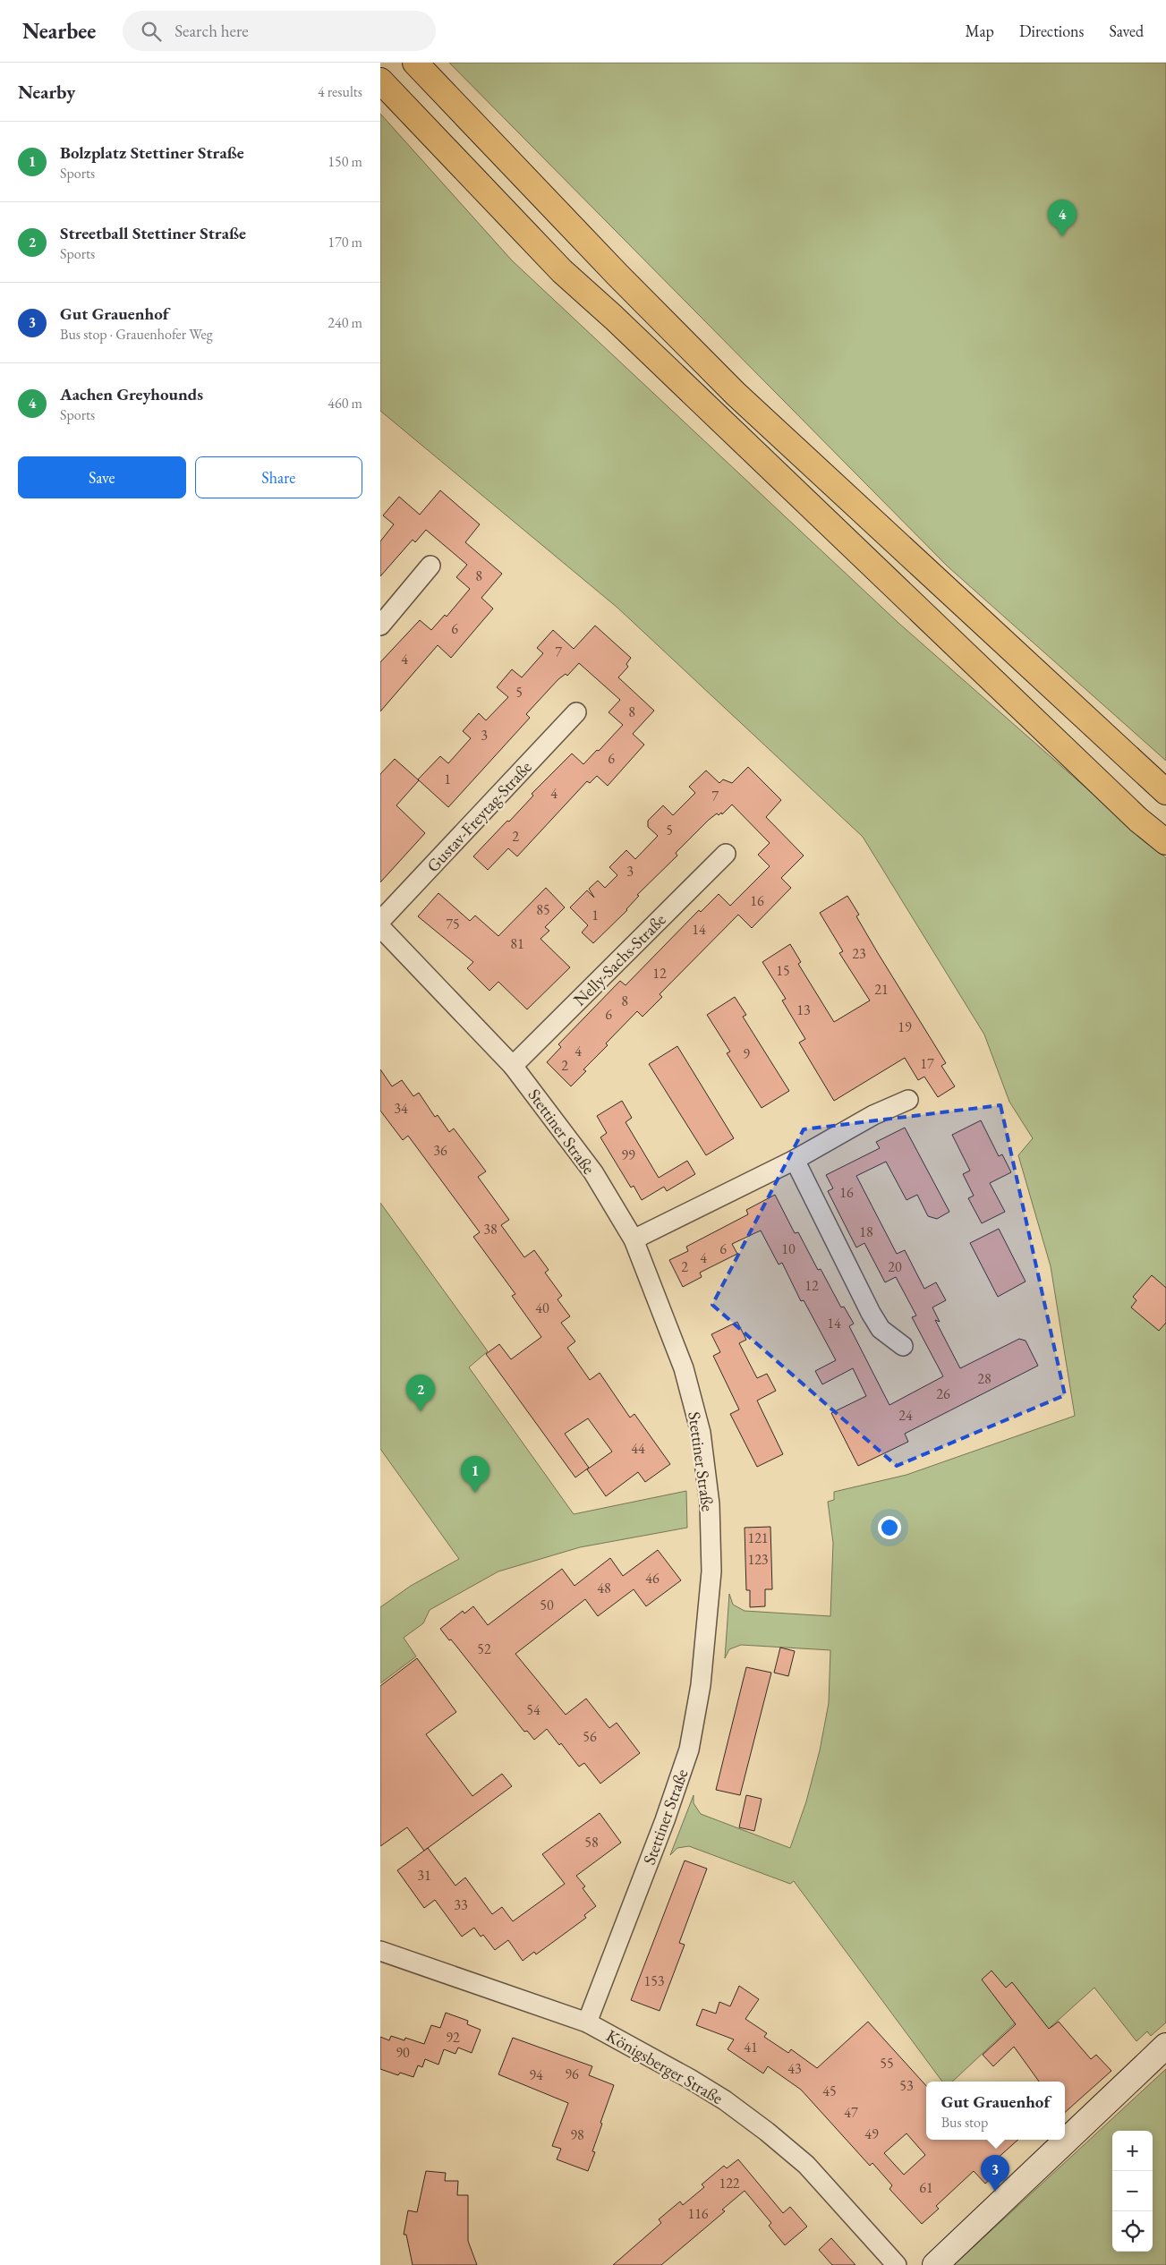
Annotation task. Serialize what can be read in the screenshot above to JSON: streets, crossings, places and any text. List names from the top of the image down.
{
  "streets": {
    "street": [
      "Gustav-Freytag-Straße",
      "Nelly-Sachs-Straße",
      "Stettiner Straße",
      "Königsberger Straße"
    ]
  },
  "crossings": [
    ["Nelly-Sachs-Straße", "Stettiner Straße"],
    ["Stettiner Straße", "Königsberger Straße"]
  ],
  "house_numbers": [
    "8",
    "6",
    "7",
    "4",
    "5",
    "8",
    "3",
    "6",
    "1",
    "4",
    "7",
    "5",
    "2",
    "3",
    "16",
    "85",
    "1",
    "75",
    "14",
    "81",
    "23",
    "15",
    "12",
    "21",
    "8",
    "13",
    "6",
    "19",
    "4",
    "9",
    "17",
    "2",
    "34",
    "36",
    "99",
    "16",
    "38",
    "18",
    "6",
    "10",
    "4",
    "2",
    "20",
    "12",
    "40",
    "14",
    "28",
    "26",
    "24",
    "44",
    "121",
    "123",
    "46",
    "48",
    "50",
    "52",
    "54",
    "56",
    "58",
    "31",
    "33",
    "153",
    "92",
    "41",
    "90",
    "55",
    "43",
    "96",
    "94",
    "53",
    "45",
    "47",
    "49",
    "98",
    "122",
    "61",
    "116"
  ],
  "page": {
    "header": "Nearbee",
    "search": "Search here",
    "nav": ["Map", "Directions", "Saved"],
    "heading": ["Nearby", "4 results"],
    "list": [
      {
        "mark": "1",
        "name": "Bolzplatz Stettiner Straße",
        "note": "Sports",
        "value": "150 m"
      },
      {
        "mark": "2",
        "name": "Streetball Stettiner Straße",
        "note": "Sports",
        "value": "170 m"
      },
      {
        "mark": "3",
        "name": "Gut Grauenhof",
        "note": "Bus stop · Grauenhofer Weg",
        "value": "240 m"
      },
      {
        "mark": "4",
        "name": "Aachen Greyhounds",
        "note": "Sports",
        "value": "460 m"
      }
    ],
    "pins": [
      "4",
      "2",
      "1",
      "3"
    ],
    "buttons": ["Save", "Share"],
    "popup": ["Gut Grauenhof", "Bus stop"],
    "map_buttons": ["+", "−"]
  }
}
